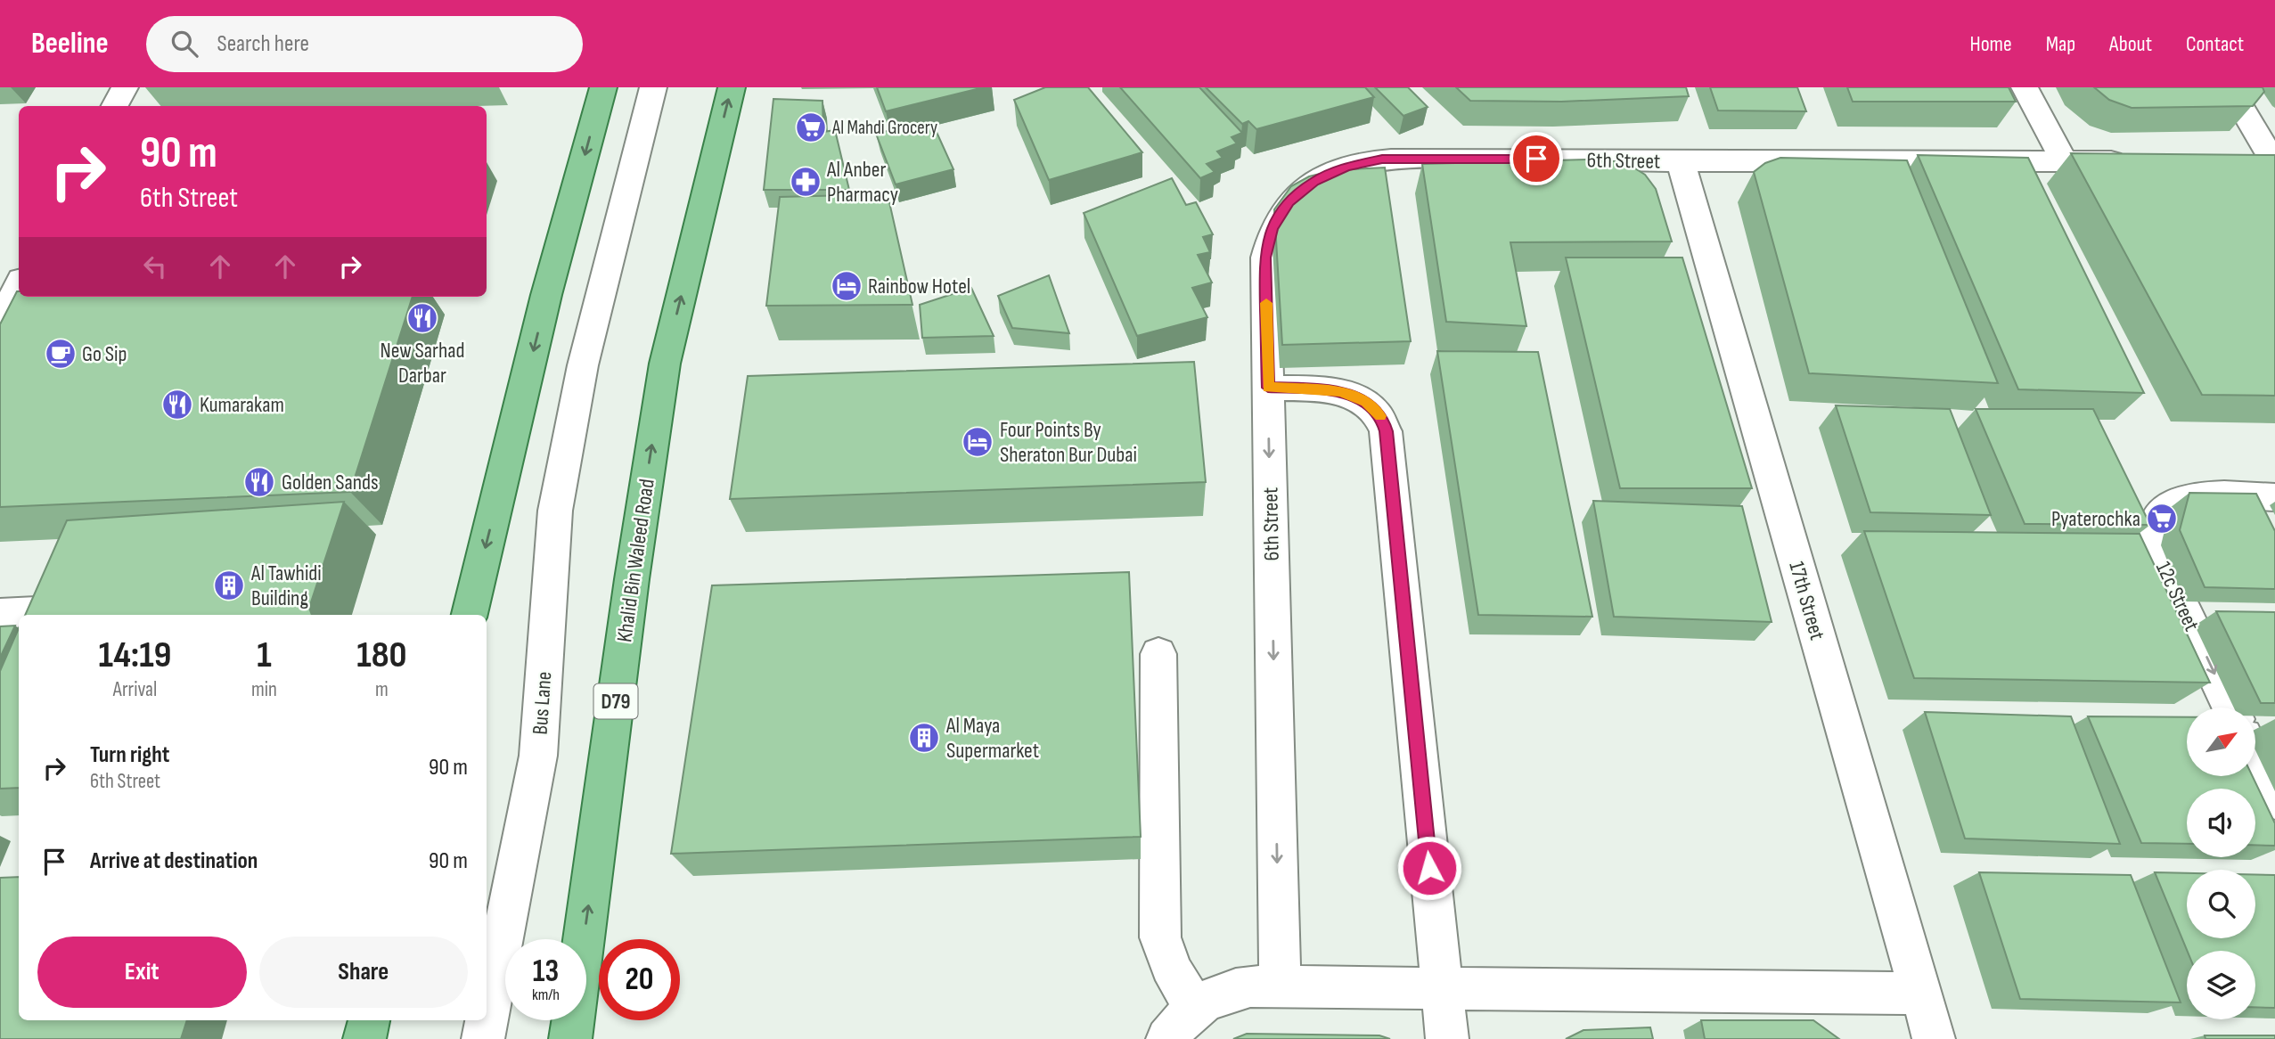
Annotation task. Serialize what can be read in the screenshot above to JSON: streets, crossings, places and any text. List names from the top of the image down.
{
  "streets": {
    "main road": ["Khalid Bin Waleed Road", "D79"],
    "street": [
      "6th Street",
      "12c Street",
      "17th Street",
      "Bus Lane"
    ]
  },
  "crossings": [
    ["6th Street", "17th Street"]
  ],
  "places": {
    "supermarket": ["Al Mahdi Grocery", "Pyaterochka"],
    "pharmacy": ["Al Anber Pharmacy"],
    "hotel": ["Rainbow Hotel", "Four Points By Sheraton Bur Dubai"],
    "restaurant": ["New Sarhad Darbar", "Kumarakam", "Golden Sands"],
    "cafe": ["Go Sip"],
    "building": ["Al Tawhidi Building", "Al Maya Supermarket"]
  },
  "north": "top right",
  "page": {
    "header": "Beeline",
    "search": "Search here",
    "nav": [
      "Home",
      "Map",
      "About",
      "Contact"
    ],
    "turn": ["90 m", "6th Street"],
    "eta": [
      "14:19",
      "Arrival",
      "1",
      "min",
      "180",
      "m"
    ],
    "list": [
      {
        "name": "Turn right",
        "note": "6th Street",
        "value": "90 m"
      },
      {
        "name": "Arrive at destination",
        "value": "90 m"
      }
    ],
    "buttons": ["Exit", "Share"],
    "speed": "13 km/h",
    "limit": "20"
  }
}
